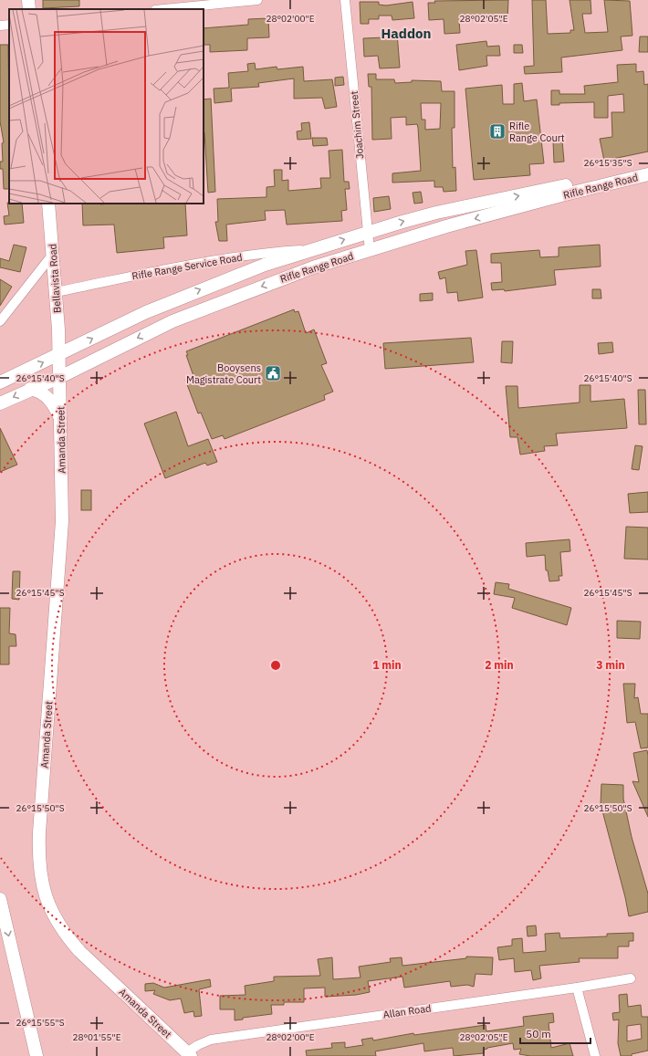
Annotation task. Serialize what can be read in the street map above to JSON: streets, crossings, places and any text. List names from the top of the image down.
{
  "streets": {
    "main road": ["Rifle Range Road", "Bellavista Road", "Amanda Street"],
    "street": ["Joachim Street", "Rifle Range Service Road", "Allan Road"]
  },
  "crossings": [
    ["Joachim Street", "Rifle Range Road"],
    ["Rifle Range Road", "Rifle Range Service Road"],
    ["Rifle Range Road", "Bellavista Road"],
    ["Rifle Range Road", "Amanda Street"],
    ["Rifle Range Service Road", "Bellavista Road"],
    ["Bellavista Road", "Amanda Street"],
    ["Amanda Street", "Allan Road"]
  ],
  "districts": ["Haddon"],
  "places": {
    "building": ["Rifle Range Court"],
    "public building": ["Booysens Magistrate Court"]
  },
  "scale_bar": "50 m",
  "coordinates": [
    "28°02'00\"E",
    "28°02'05\"E",
    "26°15'35\"S",
    "26°15'40\"S",
    "26°15'45\"S",
    "26°15'50\"S",
    "26°15'55\"S",
    "28°01'55\"E"
  ],
  "rings": ["1 min", "2 min", "3 min"]
}
